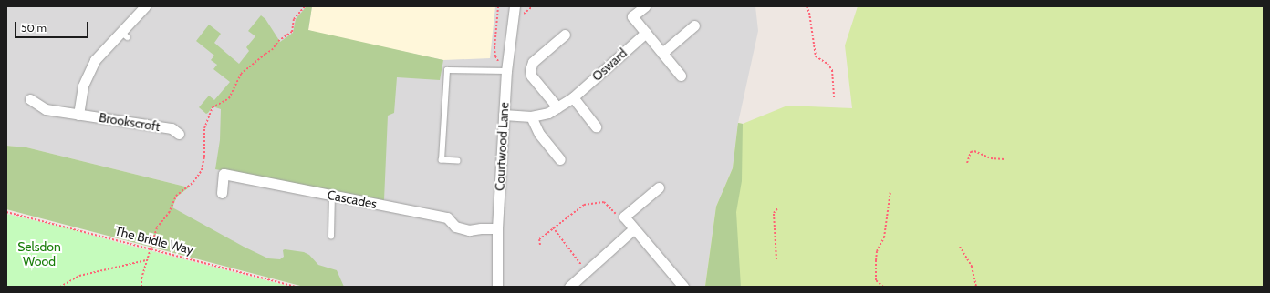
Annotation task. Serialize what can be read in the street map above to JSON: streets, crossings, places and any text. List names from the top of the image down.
{
  "streets": {
    "street": [
      "Osward",
      "Brookscroft",
      "Courtwood Lane",
      "Cascades"
    ],
    "path": ["The Bridle Way"]
  },
  "crossings": [
    ["Osward", "Courtwood Lane"],
    ["Courtwood Lane", "Cascades"]
  ],
  "parks": ["Selsdon Wood"],
  "scale_bar": "50 m"
}
